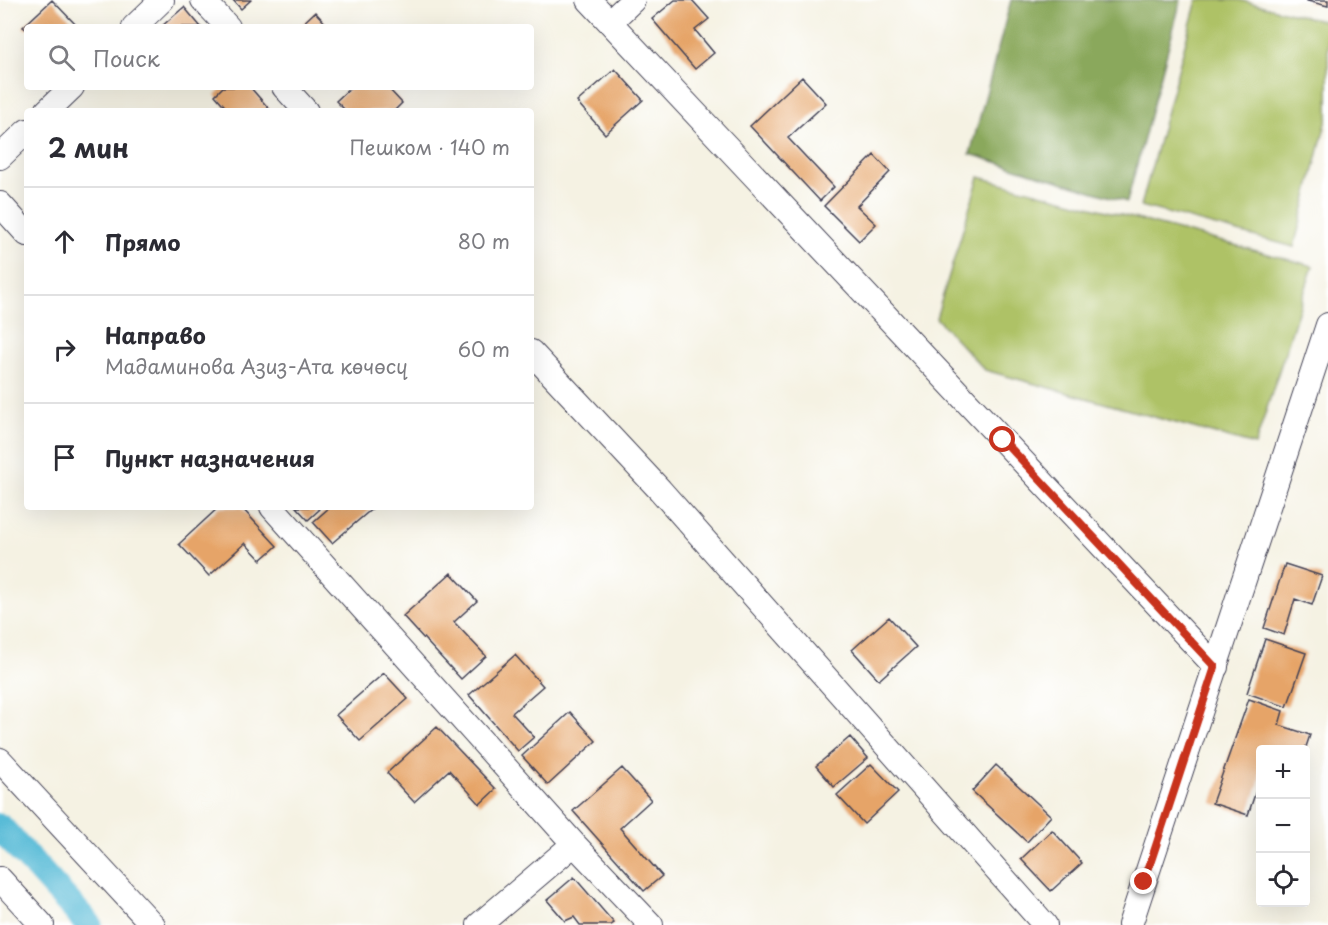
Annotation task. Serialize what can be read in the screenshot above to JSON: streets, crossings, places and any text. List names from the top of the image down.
{
  "page": {
    "search": "Поиск",
    "heading": ["2 мин", "Пешком · 140 m"],
    "list": [
      ["Прямо", "80 m"],
      ["Направо", "Мадаминова Азиз-Ата көчөсү", "60 m"],
      "Пункт назначения"
    ],
    "map_buttons": ["+", "−"]
  }
}
